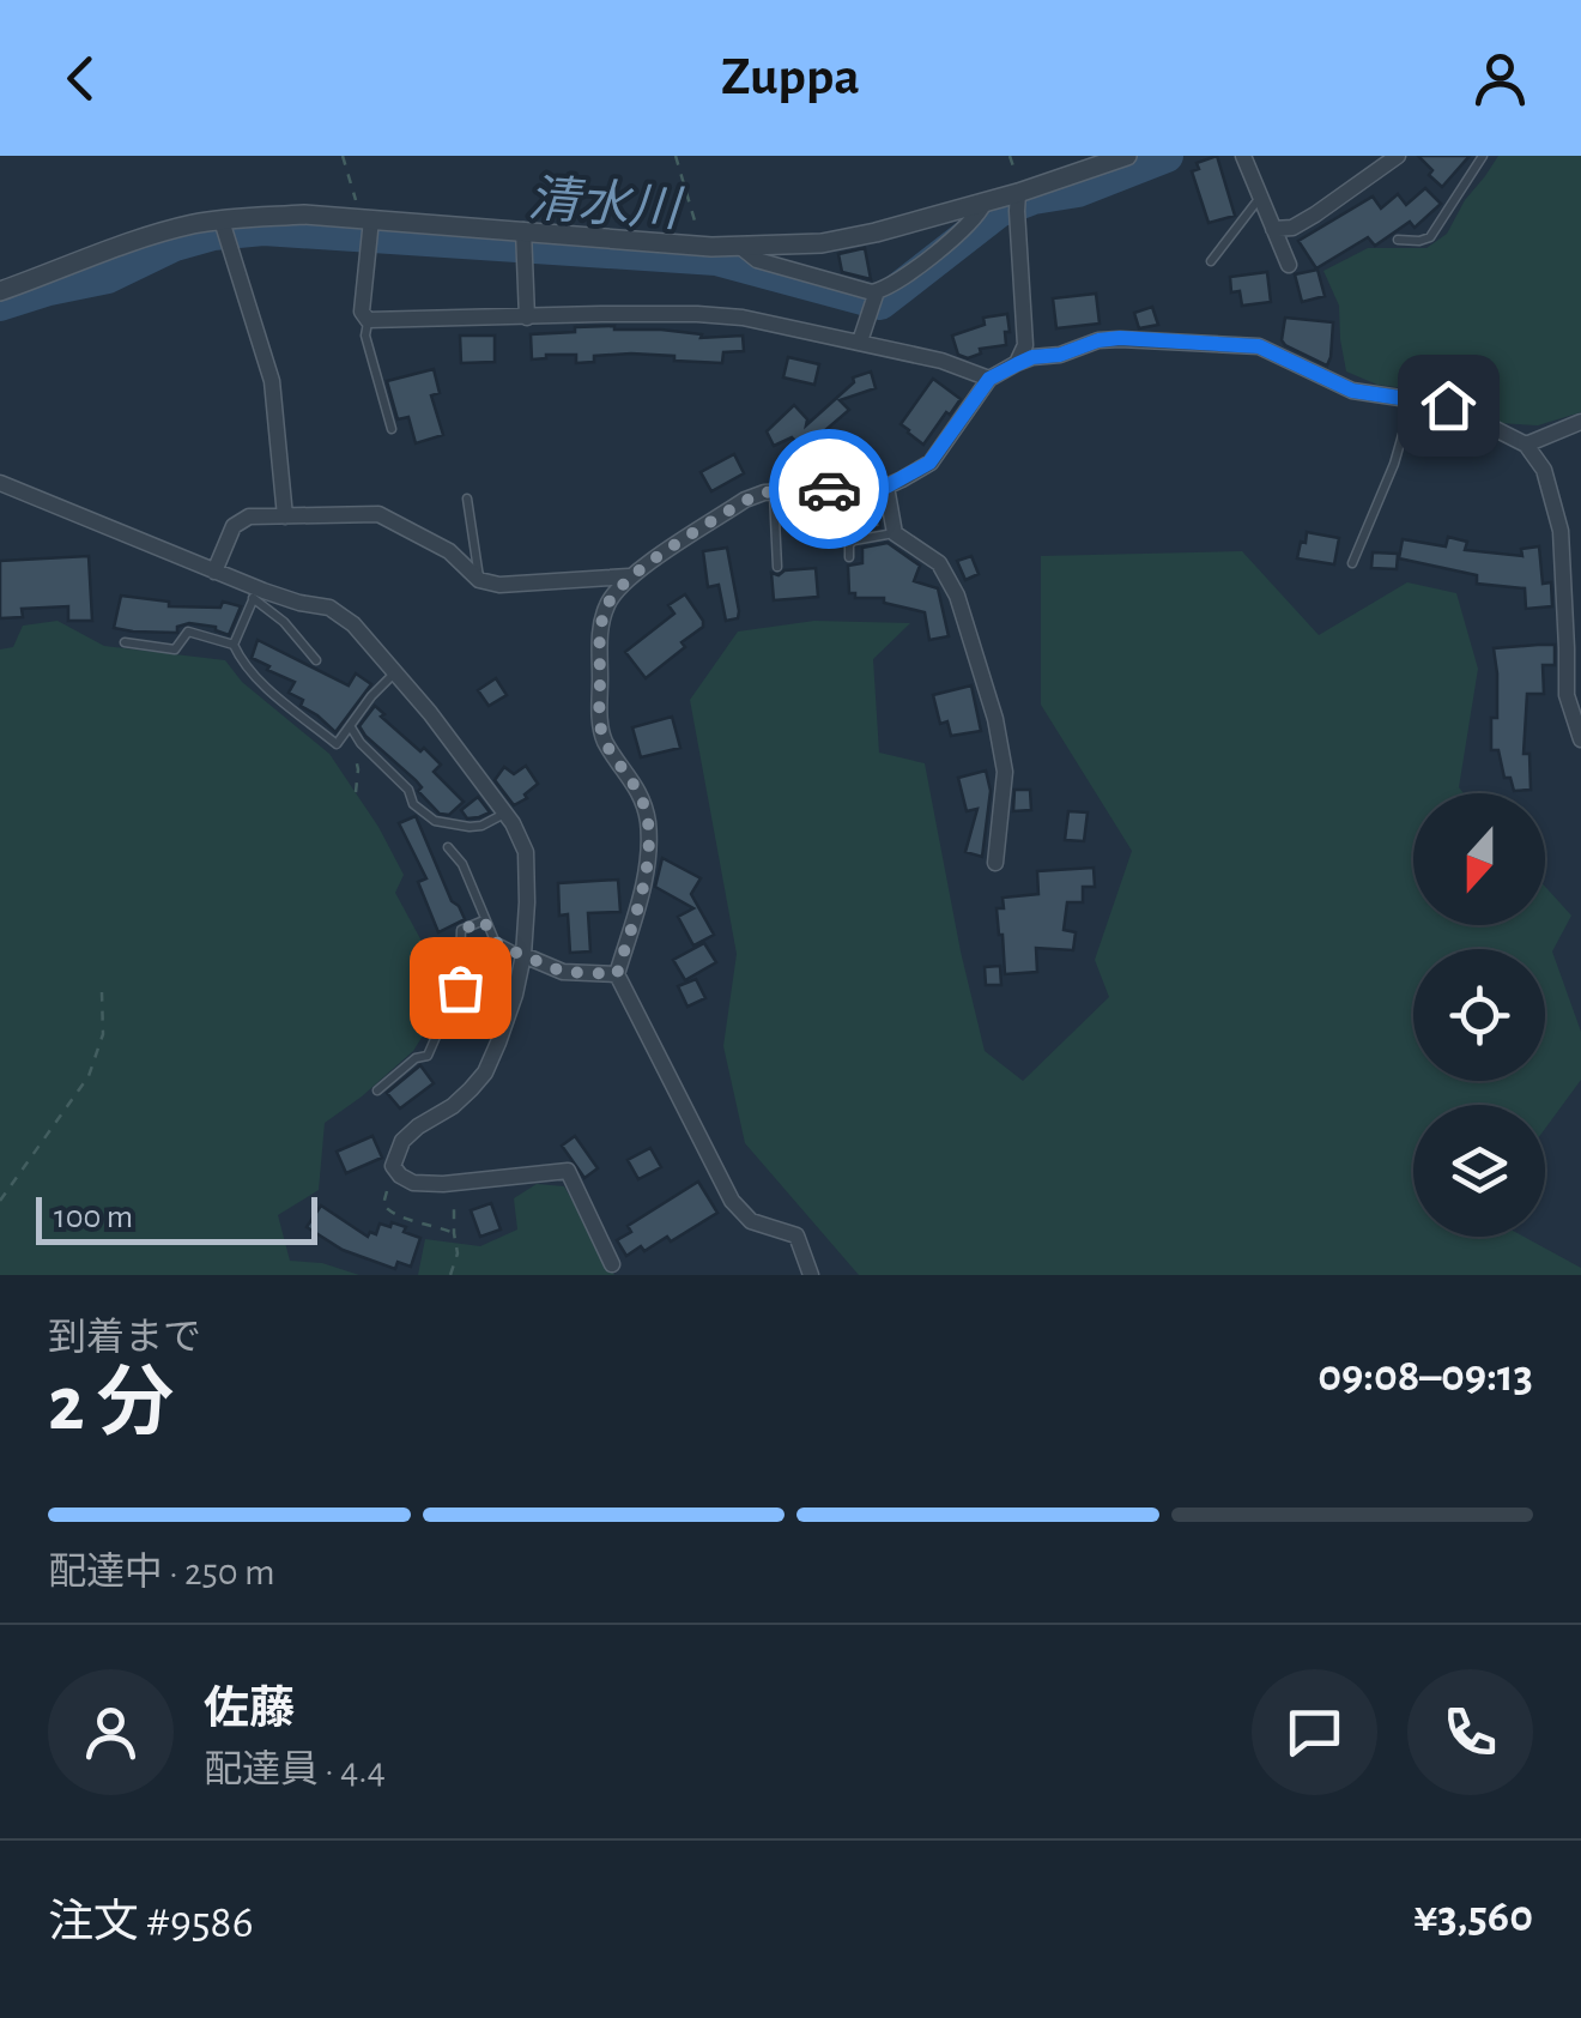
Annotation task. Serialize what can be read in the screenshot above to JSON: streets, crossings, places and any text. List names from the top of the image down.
{
  "water": ["清水川"],
  "scale_bar": "100 m",
  "north": "bottom",
  "page": {
    "header": "Zuppa",
    "scale": "100 m",
    "heading": ["2 分", "到着まで", "09:08–09:13"],
    "panel": [
      "佐藤",
      "配達員 · 4.4",
      "注文 #9586",
      "¥3,560"
    ],
    "bar": "配達中 · 250 m"
  }
}
